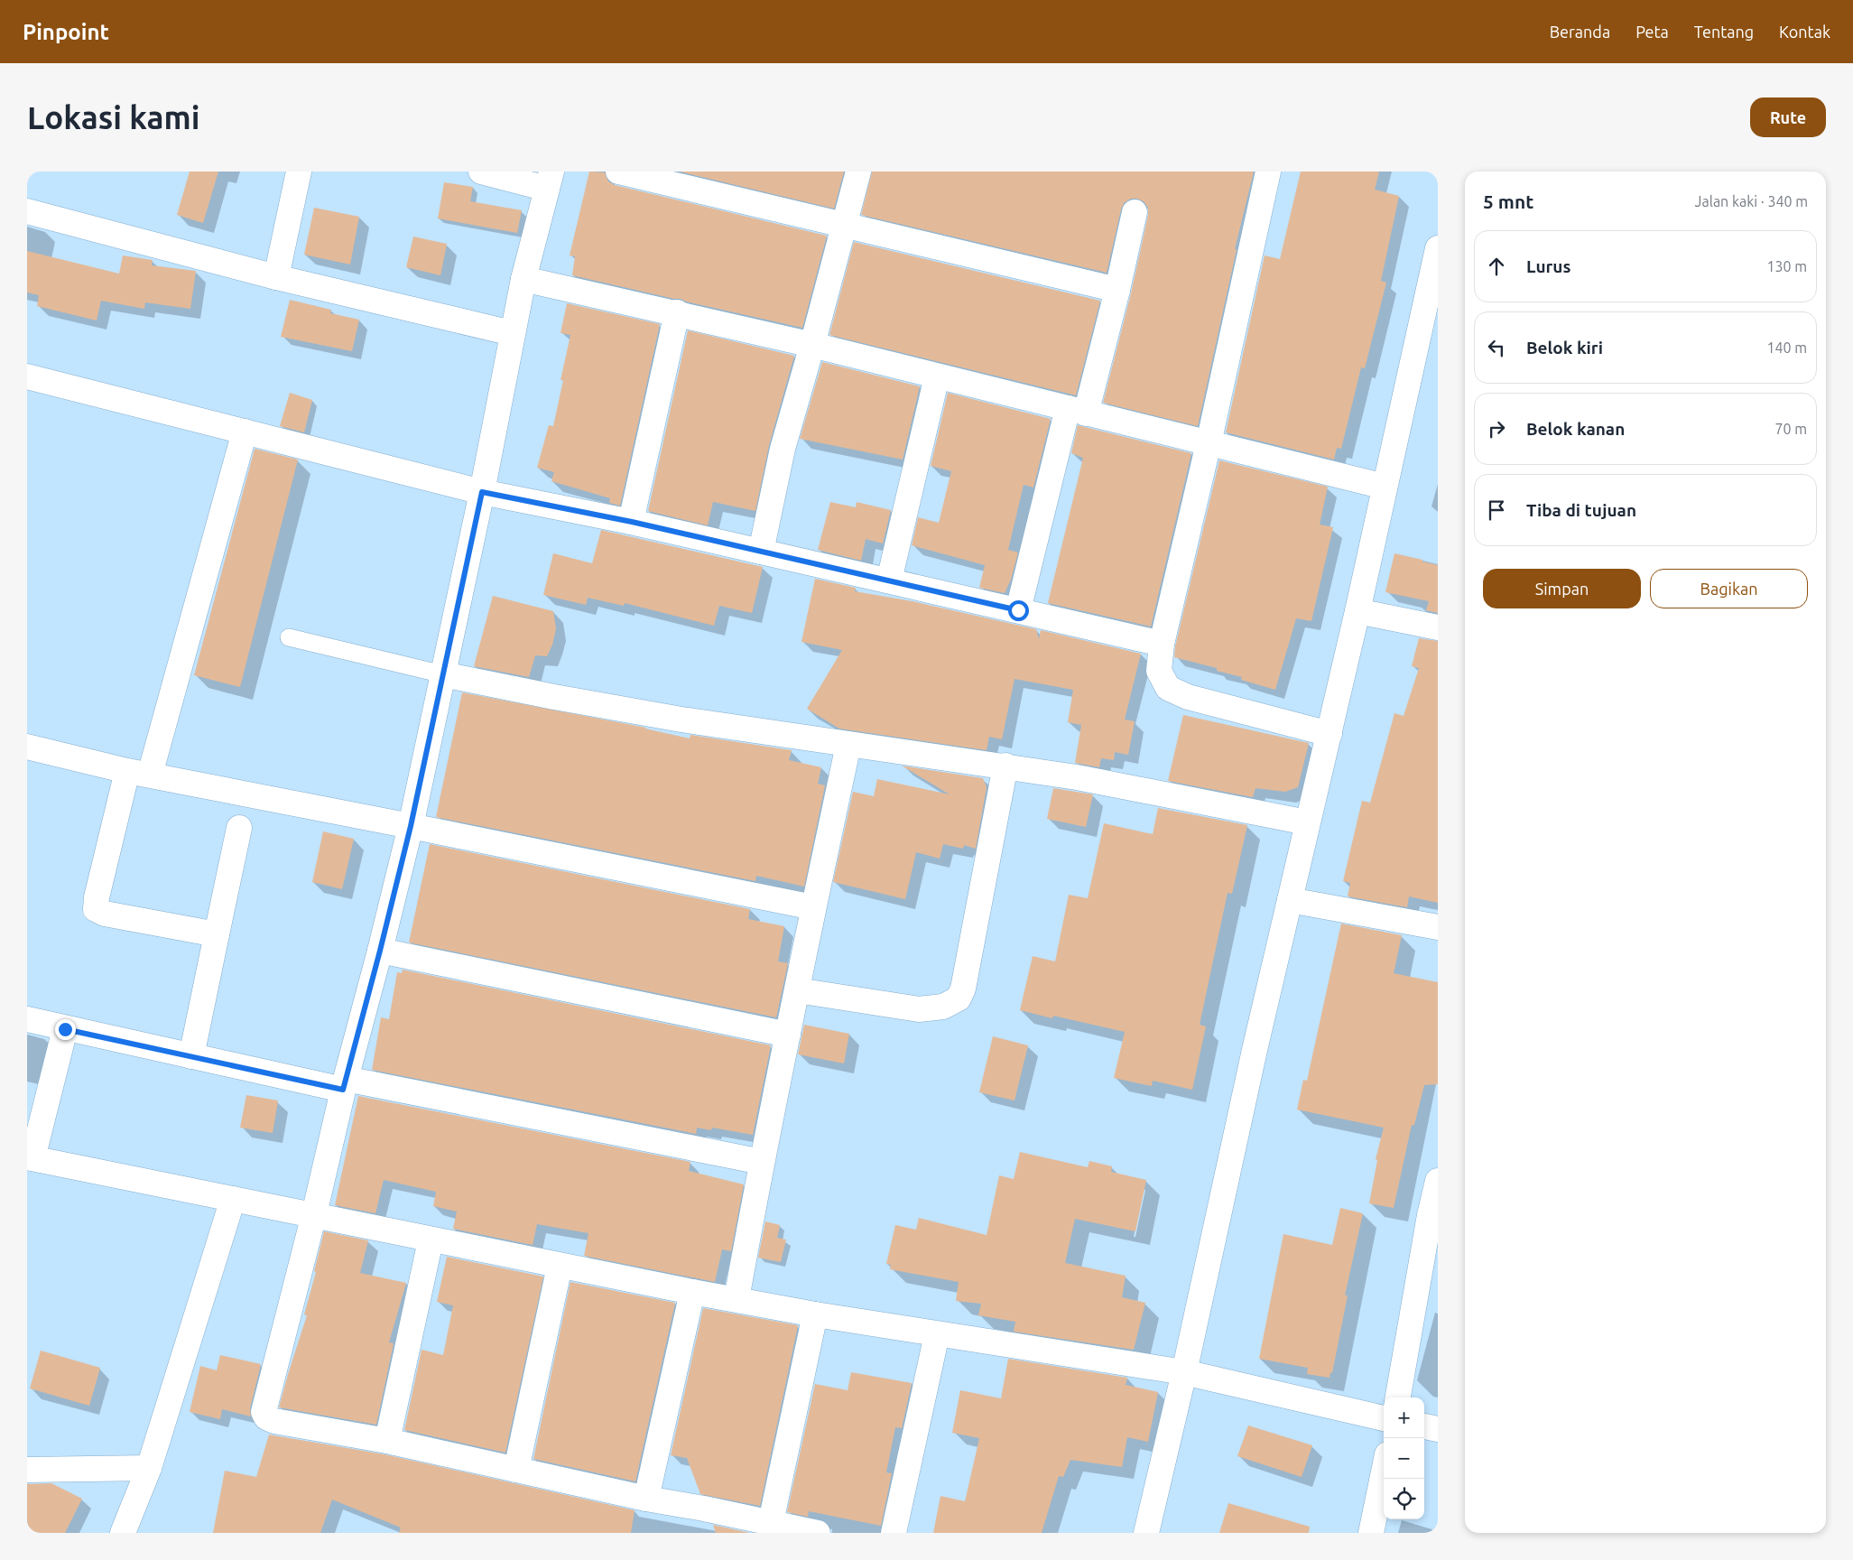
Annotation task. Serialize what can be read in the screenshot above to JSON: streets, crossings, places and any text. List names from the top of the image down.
{
  "page": {
    "header": "Pinpoint",
    "nav": [
      "Beranda",
      "Peta",
      "Tentang",
      "Kontak"
    ],
    "buttons": [
      "Rute",
      ["Simpan", "Bagikan"]
    ],
    "title": "Lokasi kami",
    "heading": ["5 mnt", "Jalan kaki · 340 m"],
    "list": [
      ["Lurus", "130 m"],
      ["Belok kiri", "140 m"],
      ["Belok kanan", "70 m"],
      "Tiba di tujuan"
    ],
    "map_buttons": ["+", "−"]
  }
}
